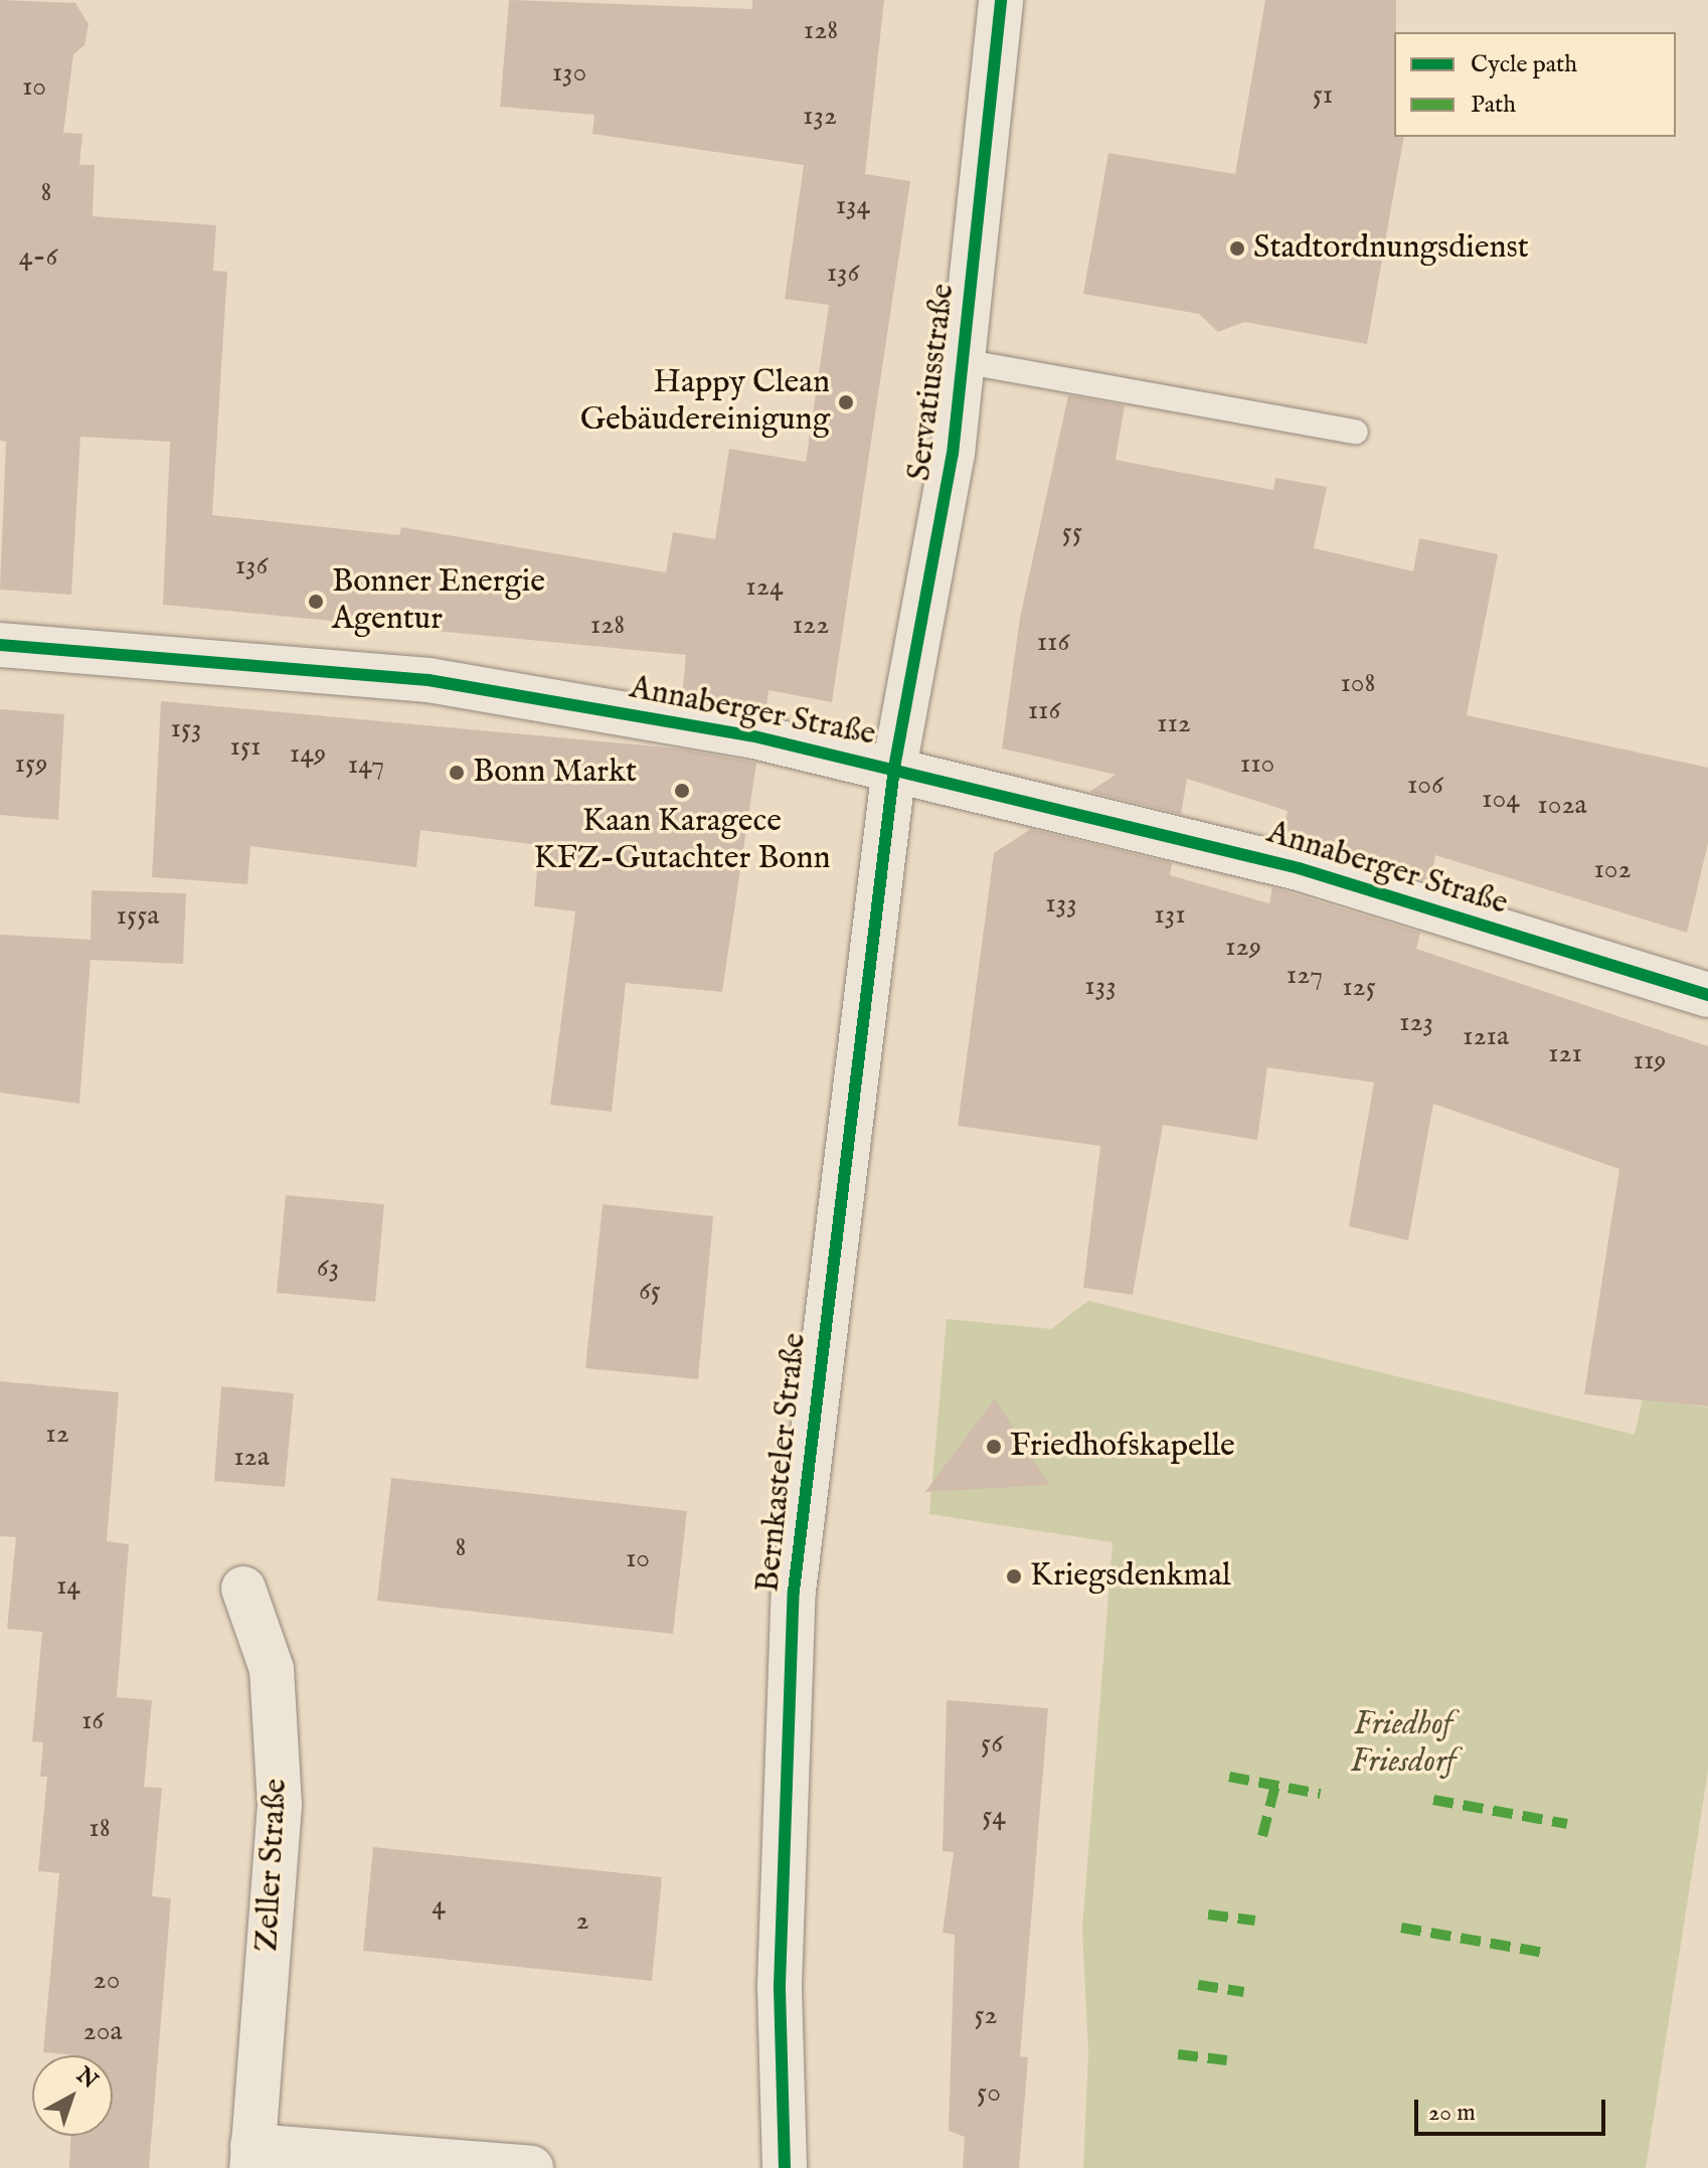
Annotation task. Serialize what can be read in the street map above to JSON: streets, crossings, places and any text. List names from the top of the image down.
{
  "streets": {
    "street": [
      "Servatiusstraße",
      "Annaberger Straße",
      "Bernkasteler Straße",
      "Zeller Straße"
    ]
  },
  "crossings": [
    ["Servatiusstraße", "Annaberger Straße"],
    ["Servatiusstraße", "Bernkasteler Straße"],
    ["Annaberger Straße", "Bernkasteler Straße"]
  ],
  "parks": ["Friedhof Friesdorf"],
  "places": [
    "Stadtordnungsdienst",
    "Happy Clean Gebäudereinigung",
    "Bonner Energie Agentur",
    "Bonn Markt",
    "Kaan Karagece KFZ-Gutachter Bonn",
    "Friedhofskapelle",
    "Kriegsdenkmal"
  ],
  "house_numbers": [
    "128",
    "130",
    "10",
    "51",
    "132",
    "8",
    "134",
    "4-6",
    "136",
    "55",
    "136",
    "124",
    "128",
    "122",
    "116",
    "108",
    "116",
    "112",
    "153",
    "151",
    "149",
    "159",
    "110",
    "147",
    "106",
    "104",
    "102a",
    "102",
    "133",
    "131",
    "155a",
    "129",
    "127",
    "133",
    "125",
    "123",
    "121a",
    "121",
    "119",
    "63",
    "65",
    "12",
    "12a",
    "8",
    "10",
    "14",
    "16",
    "56",
    "54",
    "18",
    "4",
    "2",
    "20",
    "52",
    "20a",
    "50"
  ],
  "legend": ["Cycle path", "Path"],
  "scale_bar": "20 m",
  "north": "top right"
}
